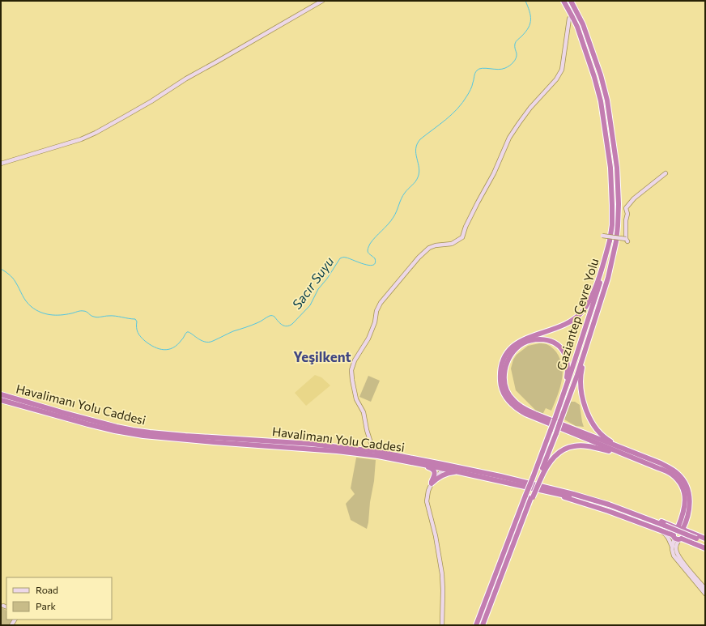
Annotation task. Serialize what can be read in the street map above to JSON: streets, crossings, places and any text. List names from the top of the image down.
{
  "streets": {
    "highway": ["Gaziantep Çevre Yolu", "Havalimanı Yolu Caddesi"]
  },
  "districts": ["Yeşilkent"],
  "water": ["Sacır Suyu"],
  "legend": ["Road", "Park"]
}
